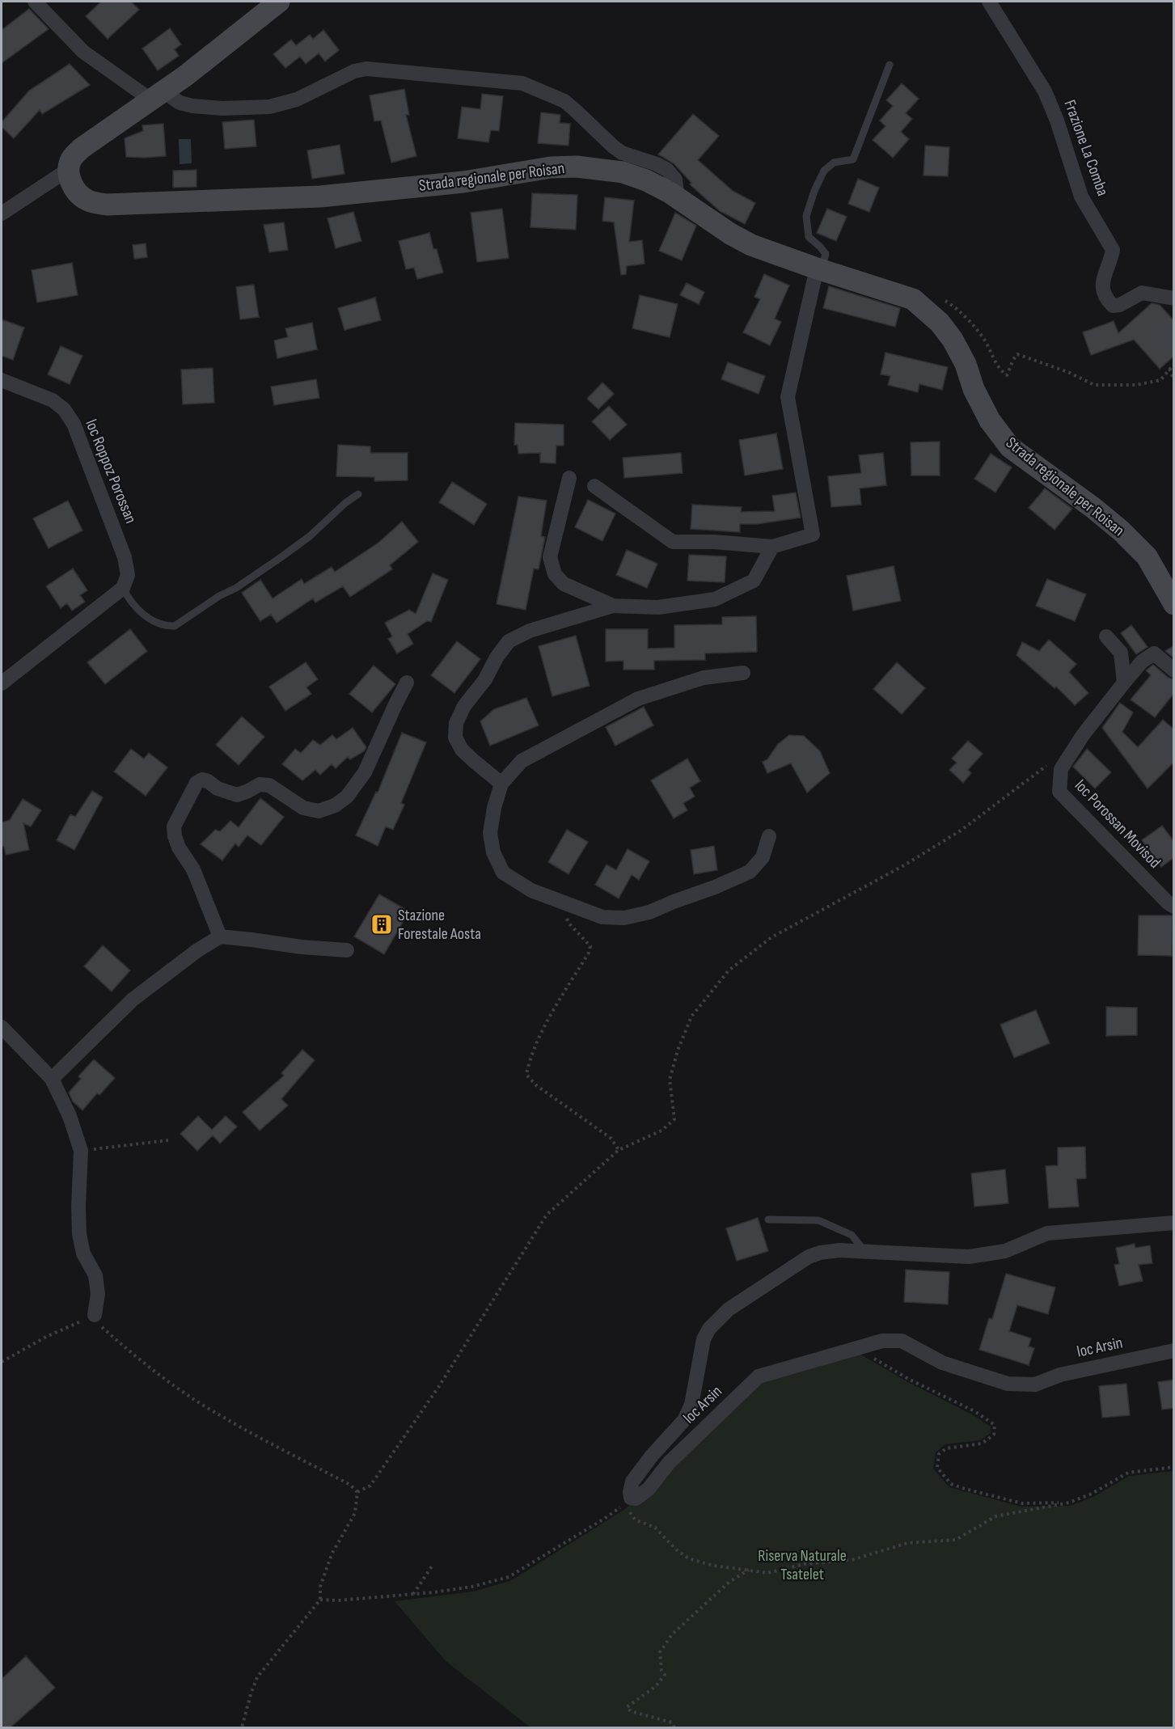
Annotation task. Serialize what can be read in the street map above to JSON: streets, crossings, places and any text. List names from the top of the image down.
{
  "streets": {
    "main road": ["Strada regionale per Roisan"],
    "street": [
      "Frazione La Comba",
      "loc Roppoz Porossan",
      "loc Porossan Movisod",
      "loc Arsin"
    ]
  },
  "parks": ["Riserva Naturale Tsatelet"],
  "places": {
    "building": ["Stazione Forestale Aosta"]
  }
}
